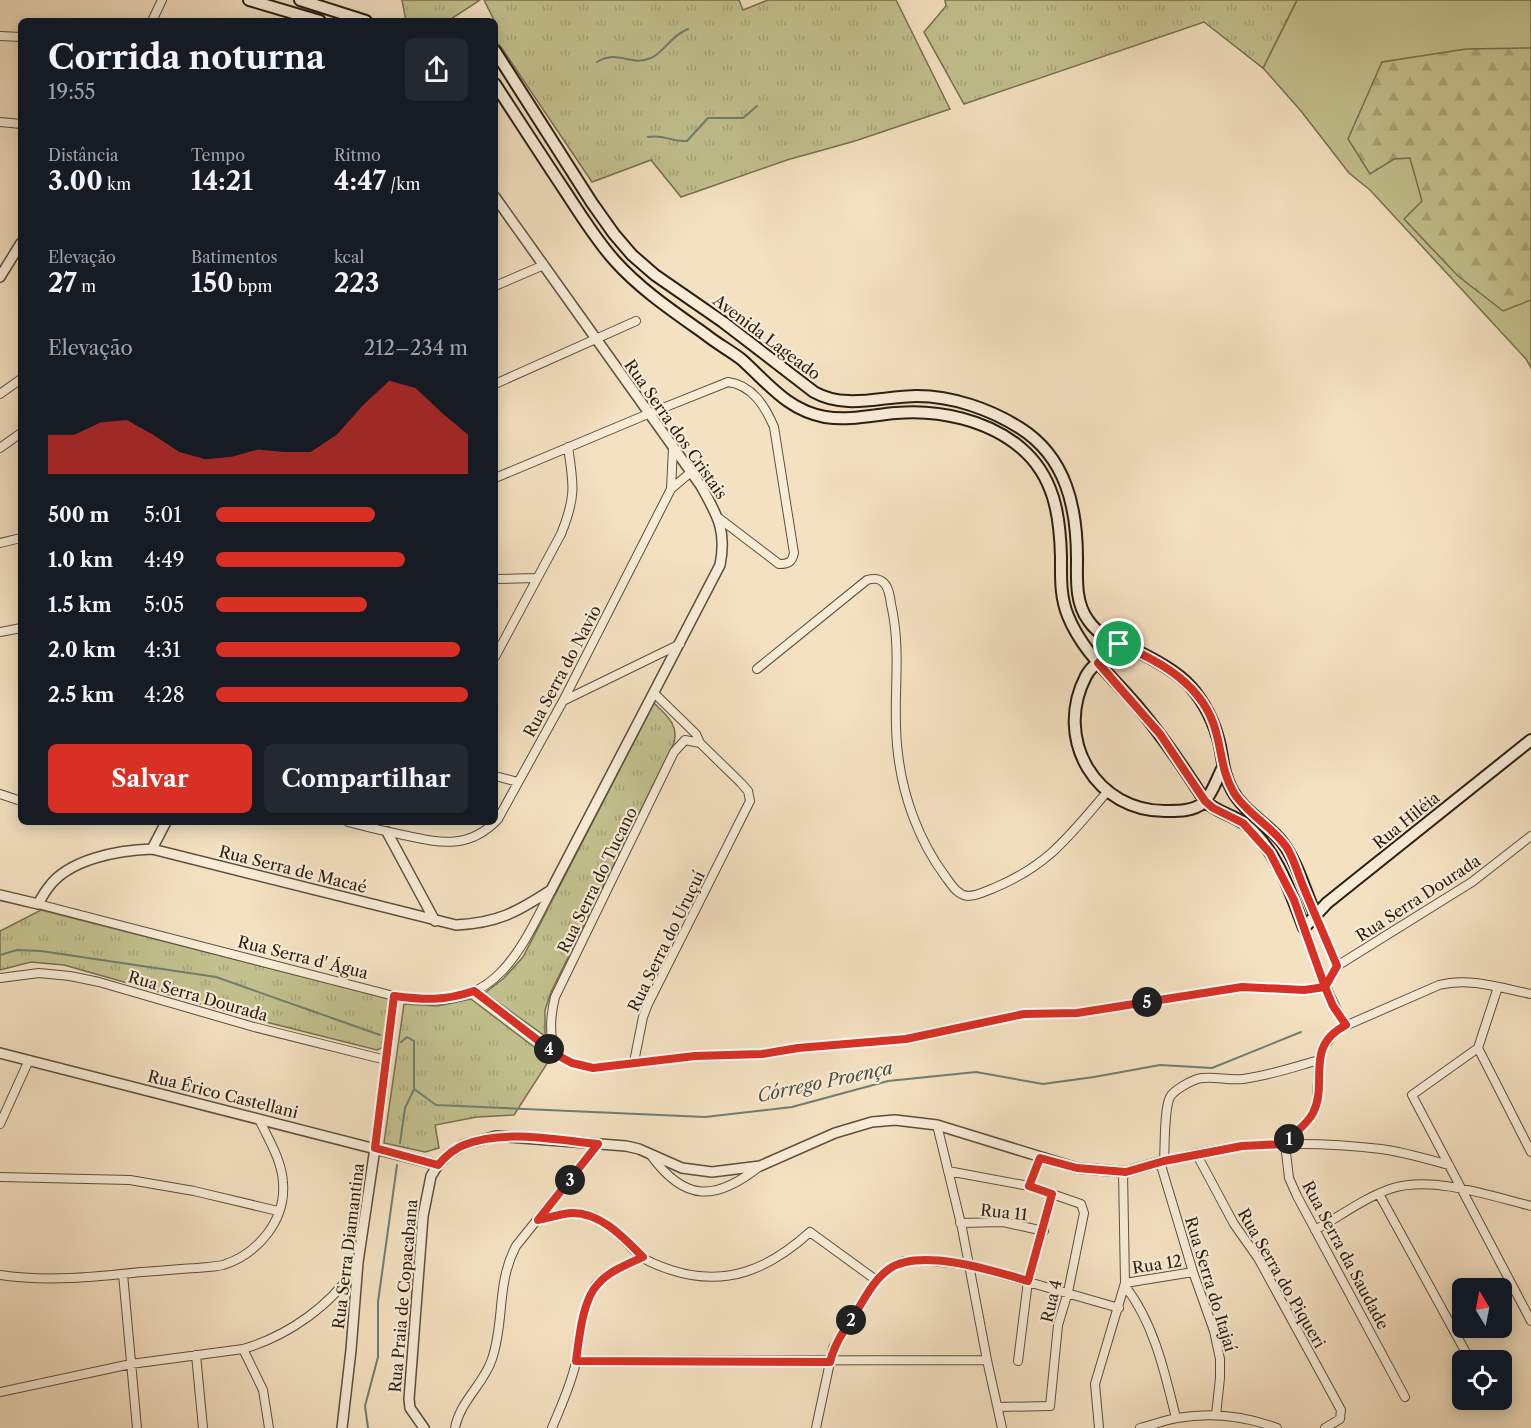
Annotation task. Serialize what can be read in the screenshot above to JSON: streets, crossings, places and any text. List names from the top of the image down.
{
  "streets": {
    "main road": ["Avenida Lageado", "Rua Hiléia"],
    "street": [
      "Rua Serra dos Cristais",
      "Rua Serra do Navio",
      "Rua Serra de Macaé",
      "Rua Serra do Tucano",
      "Rua Serra Dourada",
      "Rua Serra do Uruçuí",
      "Rua Serra d' Água",
      "Rua Érico Castellani",
      "Rua 11",
      "Rua Serra Diamantina",
      "Rua Serra da Saudade",
      "Rua 12",
      "Rua Serra do Piqueri",
      "Rua Serra do Itajaí",
      "Rua Praia de Copacabana",
      "Rua 4"
    ]
  },
  "crossings": [
    ["Avenida Lageado", "Rua Hiléia"],
    ["Avenida Lageado", "Rua Serra Dourada"],
    ["Rua Serra dos Cristais", "Rua Serra do Navio"],
    ["Rua Serra dos Cristais", "Rua Serra de Macaé"],
    ["Rua Serra dos Cristais", "Rua Serra do Uruçuí"],
    ["Rua Serra dos Cristais", "Rua Serra d' Água"],
    ["Rua Serra de Macaé", "Rua Serra d' Água"],
    ["Rua Serra do Tucano", "Rua Serra do Uruçuí"],
    ["Rua Serra Dourada", "Rua Serra Diamantina"],
    ["Rua Serra d' Água", "Rua Serra Diamantina"],
    ["Rua Érico Castellani", "Rua Serra Diamantina"],
    ["Rua Érico Castellani", "Rua Praia de Copacabana"],
    ["Rua 12", "Rua Serra do Itajaí"]
  ],
  "water": ["Córrego Proença"],
  "north": "top",
  "page": {
    "heading": ["Corrida noturna", "19:55"],
    "stats": [
      ["Distância", "3.00 km"],
      ["Tempo", "14:21"],
      ["Ritmo", "4:47 /km"],
      ["Elevação", "27 m"],
      ["Batimentos", "150 bpm"],
      ["kcal", "223"]
    ],
    "chart": ["Elevação", "212–234 m"],
    "list": [
      {
        "name": "500 m",
        "note": "5:01"
      },
      {
        "name": "1.0 km",
        "note": "4:49"
      },
      {
        "name": "1.5 km",
        "note": "5:05"
      },
      {
        "name": "2.0 km",
        "note": "4:31"
      },
      {
        "name": "2.5 km",
        "note": "4:28"
      }
    ],
    "buttons": ["Salvar", "Compartilhar"],
    "pins": [
      "5",
      "4",
      "1",
      "3",
      "2"
    ]
  }
}
